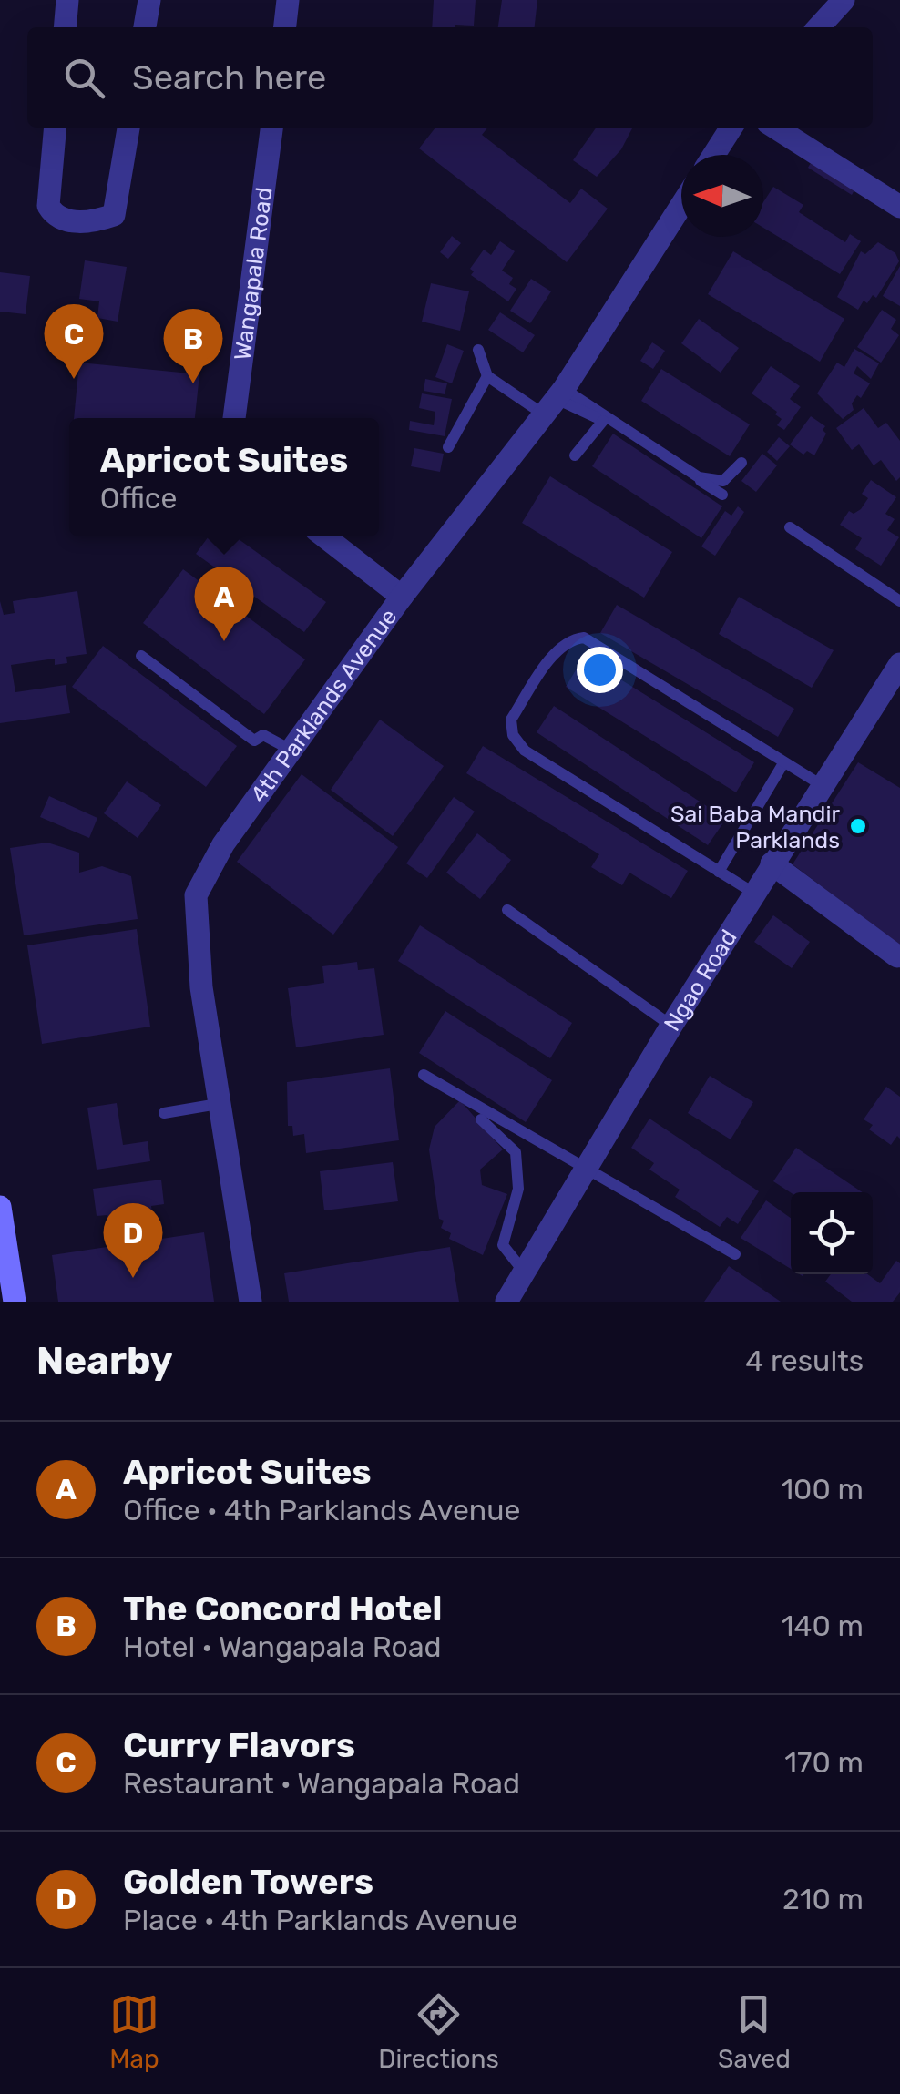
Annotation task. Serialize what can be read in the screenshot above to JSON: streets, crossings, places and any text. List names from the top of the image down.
{
  "streets": {
    "street": ["Wangapala Road", "4th Parklands Avenue", "Ngao Road"]
  },
  "places": ["Sai Baba Mandir Parklands"],
  "north": "left",
  "page": {
    "search": "Search here",
    "pins": [
      "C",
      "B",
      "A",
      "D"
    ],
    "popup": ["Apricot Suites", "Office"],
    "heading": ["Nearby", "4 results"],
    "list": [
      {
        "mark": "A",
        "name": "Apricot Suites",
        "note": "Office · 4th Parklands Avenue",
        "value": "100 m"
      },
      {
        "mark": "B",
        "name": "The Concord Hotel",
        "note": "Hotel · Wangapala Road",
        "value": "140 m"
      },
      {
        "mark": "C",
        "name": "Curry Flavors",
        "note": "Restaurant · Wangapala Road",
        "value": "170 m"
      },
      {
        "mark": "D",
        "name": "Golden Towers",
        "note": "Place · 4th Parklands Avenue",
        "value": "210 m"
      }
    ],
    "nav": ["Map", "Directions", "Saved"]
  }
}
